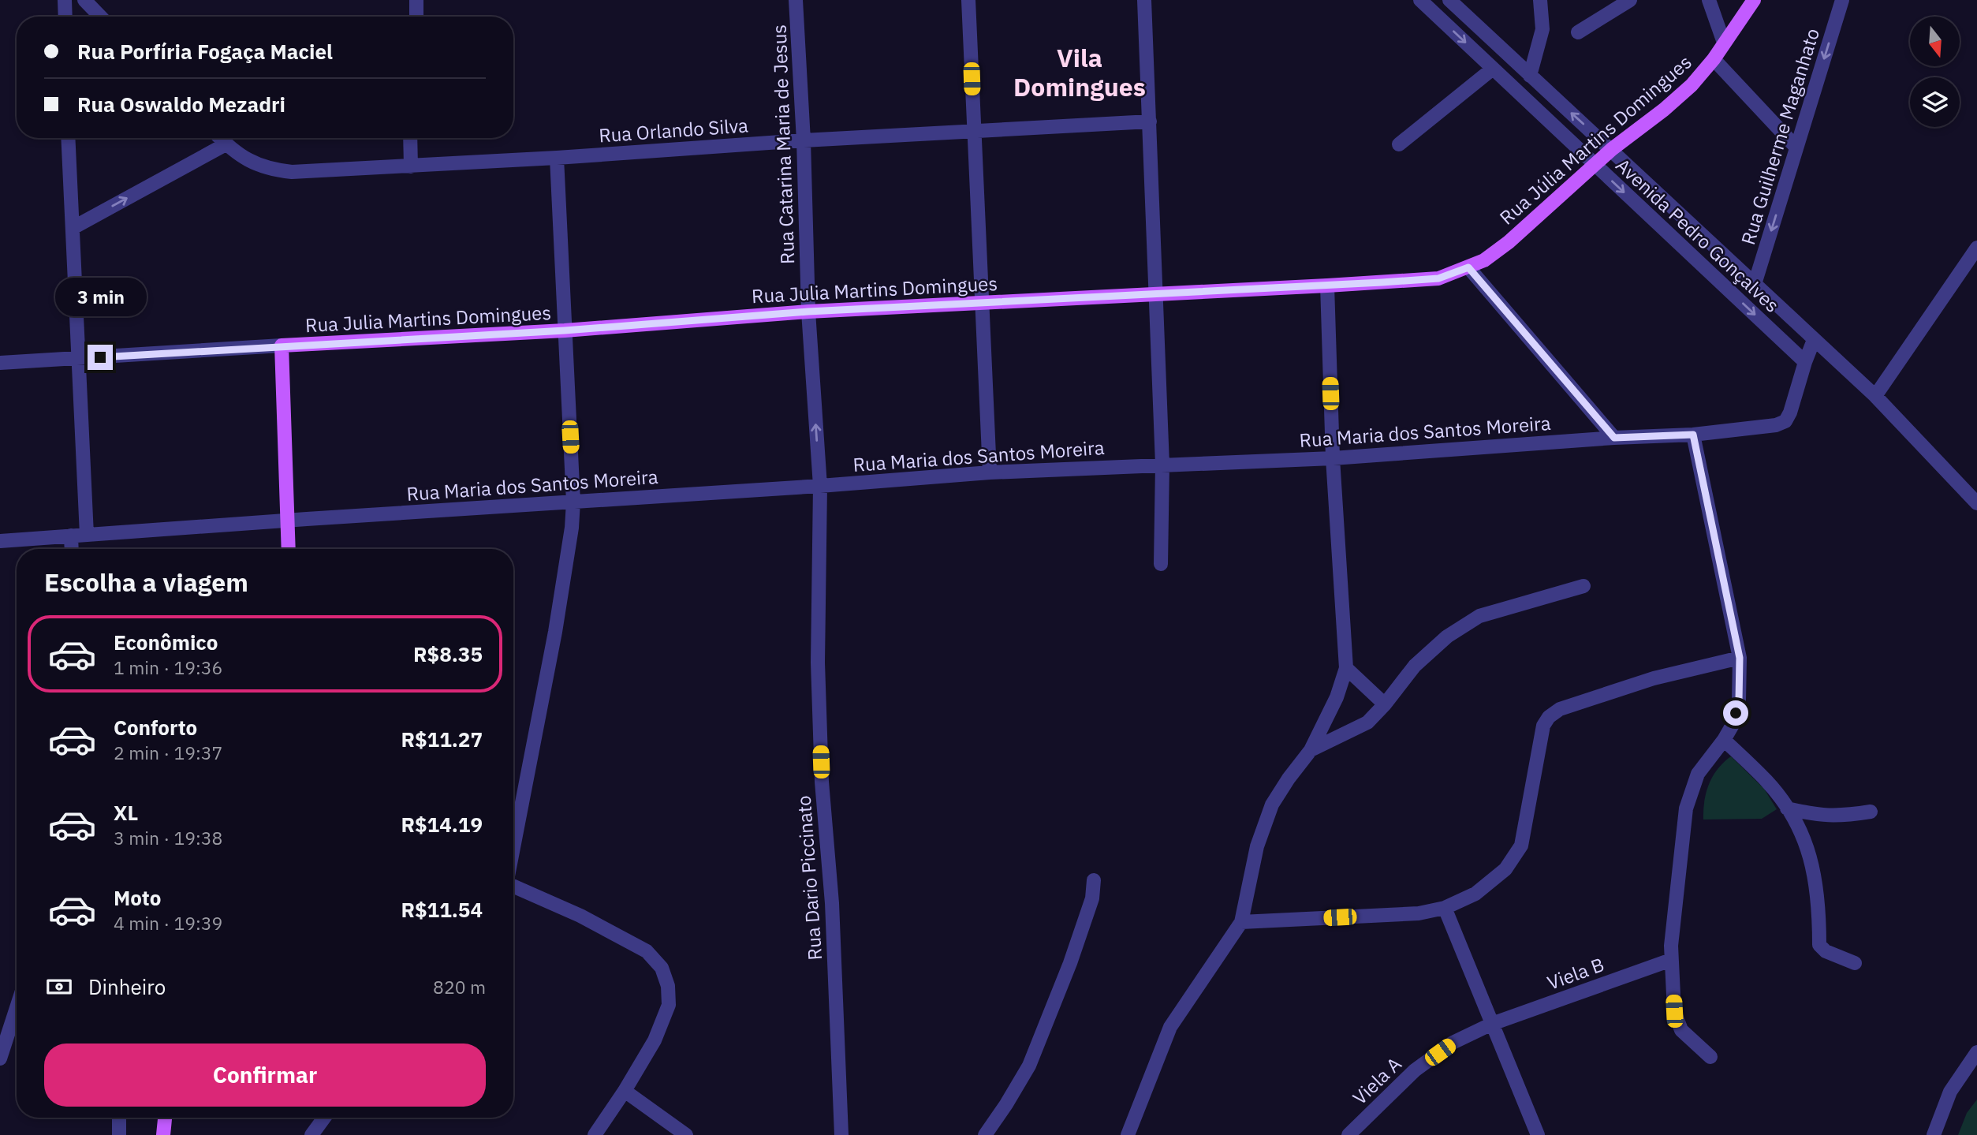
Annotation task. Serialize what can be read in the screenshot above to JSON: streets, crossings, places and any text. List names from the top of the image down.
{
  "streets": {
    "main road": ["Rua Júlia Martins Domingues", "Rua Julia Martins Domingues"],
    "street": [
      "Rua Orlando Silva",
      "Rua Guilherme Maganhato",
      "Rua Catarina Maria de Jesus",
      "Avenida Pedro Gonçalves",
      "Rua Maria dos Santos Moreira",
      "Rua Dario Piccinato",
      "Viela B",
      "Viela A"
    ]
  },
  "crossings": [
    ["Rua Orlando Silva", "Rua Catarina Maria de Jesus"],
    ["Rua Guilherme Maganhato", "Avenida Pedro Gonçalves"],
    ["Rua Júlia Martins Domingues", "Avenida Pedro Gonçalves"],
    ["Rua Júlia Martins Domingues", "Rua Julia Martins Domingues"],
    ["Rua Catarina Maria de Jesus", "Rua Julia Martins Domingues"],
    ["Rua Catarina Maria de Jesus", "Rua Maria dos Santos Moreira"],
    ["Rua Catarina Maria de Jesus", "Rua Dario Piccinato"],
    ["Avenida Pedro Gonçalves", "Rua Maria dos Santos Moreira"],
    ["Rua Maria dos Santos Moreira", "Rua Dario Piccinato"],
    ["Viela B", "Viela A"]
  ],
  "one_way": ["Rua Guilherme Maganhato", "Rua Catarina Maria de Jesus"],
  "districts": ["Vila Domingues"],
  "north": "bottom",
  "page": {
    "banner": ["Rua Porfíria Fogaça Maciel", "Rua Oswaldo Mezadri"],
    "bubble": "3 min",
    "heading": "Escolha a viagem",
    "list": [
      {
        "name": "Econômico",
        "note": "1 min · 19:36",
        "value": "R$8.35"
      },
      {
        "name": "Conforto",
        "note": "2 min · 19:37",
        "value": "R$11.27"
      },
      {
        "name": "XL",
        "note": "3 min · 19:38",
        "value": "R$14.19"
      },
      {
        "name": "Moto",
        "note": "4 min · 19:39",
        "value": "R$11.54"
      }
    ],
    "pay": ["Dinheiro", "820 m"],
    "buttons": "Confirmar"
  }
}
